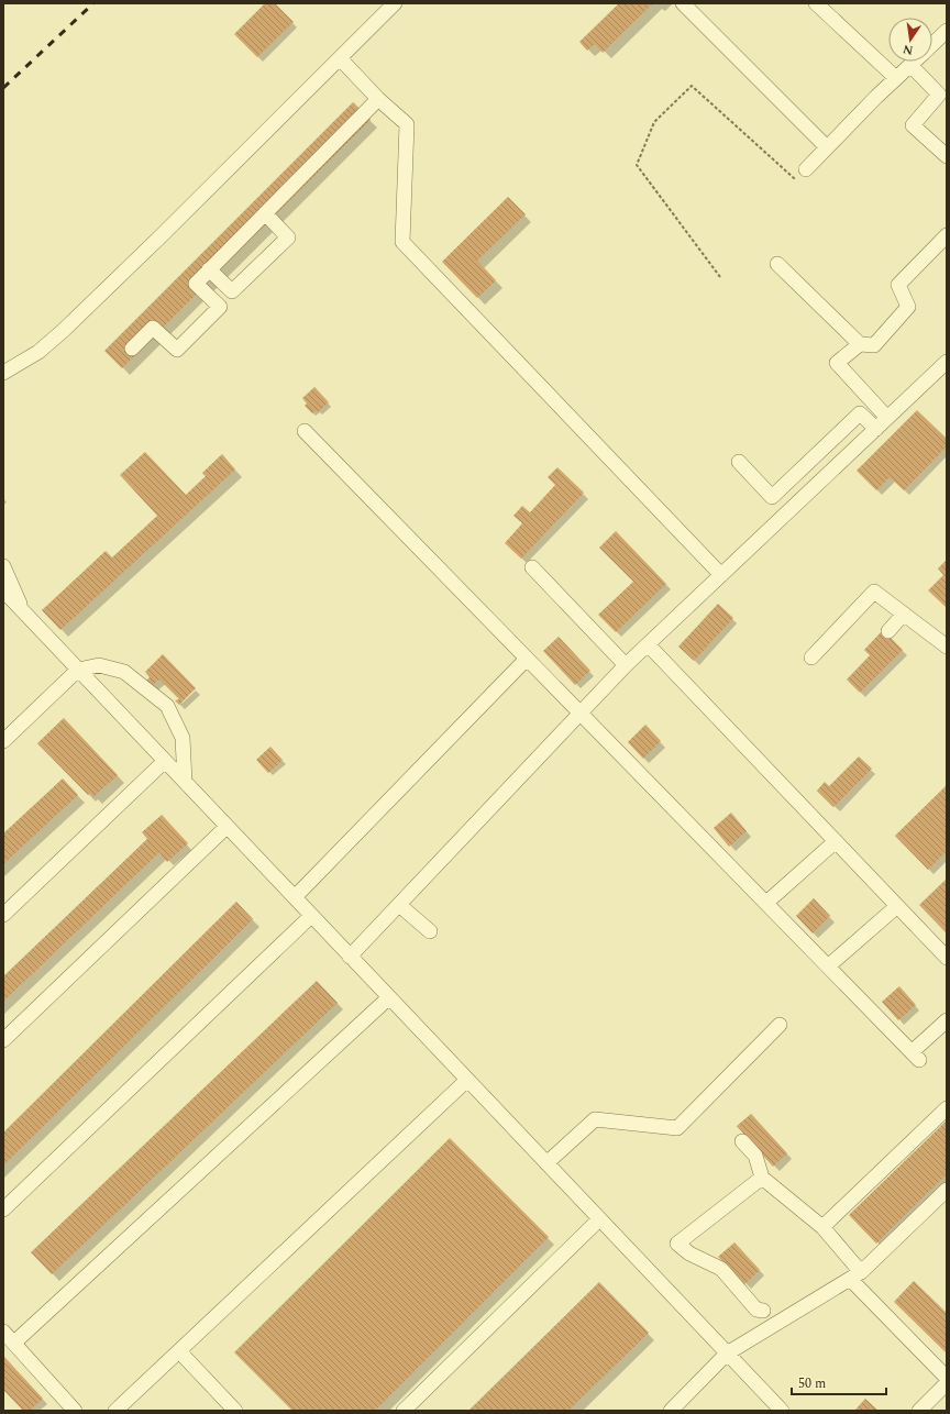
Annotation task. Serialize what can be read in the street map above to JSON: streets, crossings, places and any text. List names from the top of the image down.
{
  "scale_bar": "50 m",
  "north": "bottom"
}
